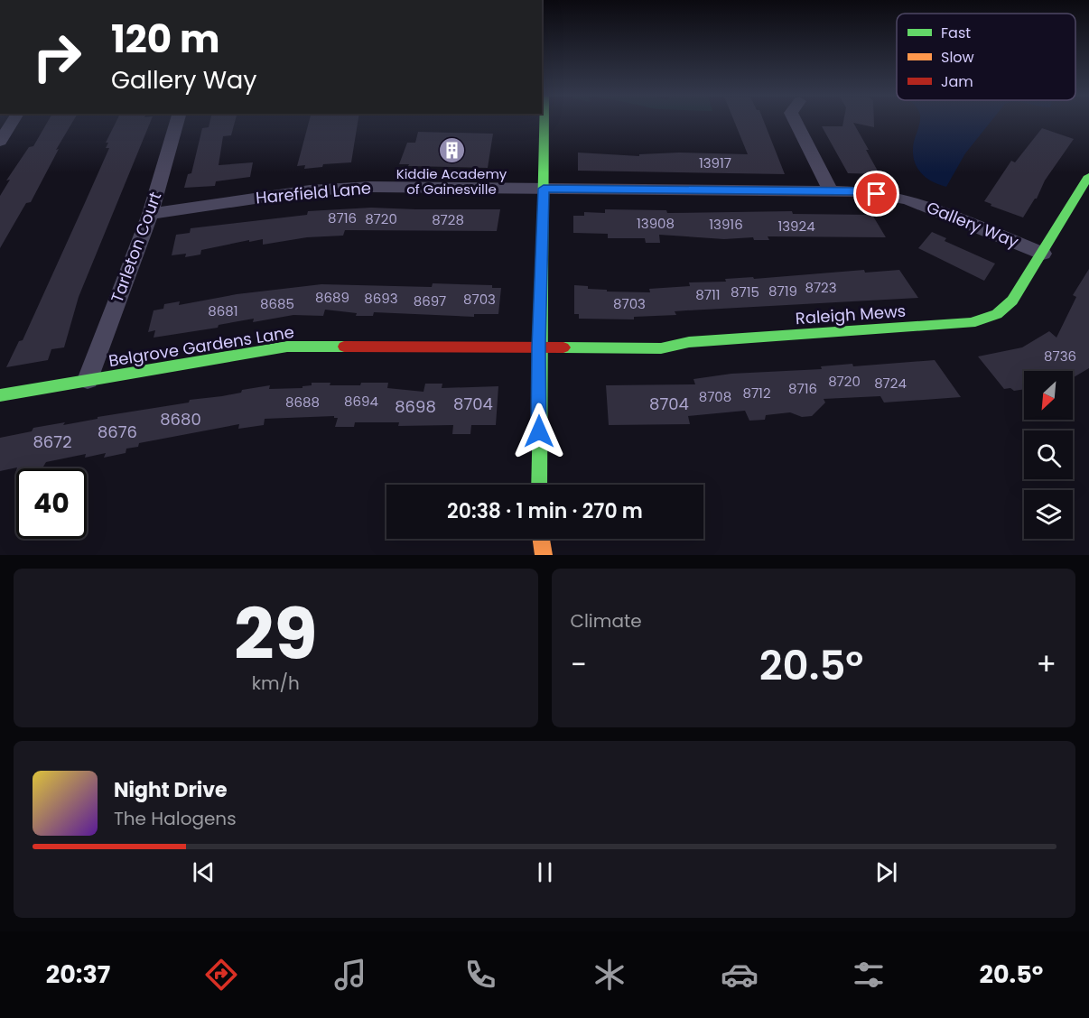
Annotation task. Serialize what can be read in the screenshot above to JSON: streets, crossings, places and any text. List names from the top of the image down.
{
  "streets": {
    "street": [
      "Harefield Lane",
      "Gallery Way",
      "Tarleton Court",
      "Raleigh Mews",
      "Belgrove Gardens Lane"
    ]
  },
  "crossings": [
    ["Harefield Lane", "Gallery Way"],
    ["Harefield Lane", "Tarleton Court"],
    ["Gallery Way", "Raleigh Mews"],
    ["Tarleton Court", "Belgrove Gardens Lane"],
    ["Raleigh Mews", "Belgrove Gardens Lane"]
  ],
  "places": {
    "building": ["Kiddie Academy of Gainesville"]
  },
  "house_numbers": [
    "13917",
    "8716",
    "8720",
    "8728",
    "13908",
    "13916",
    "13924",
    "8723",
    "8719",
    "8715",
    "8711",
    "8689",
    "8693",
    "8703",
    "8697",
    "8685",
    "8703",
    "8681",
    "8736",
    "8720",
    "8724",
    "8716",
    "8712",
    "8708",
    "8694",
    "8688",
    "8704",
    "8704",
    "8698",
    "8680",
    "8676",
    "8672"
  ],
  "legend": ["Fast", "Slow", "Jam"],
  "north": "bottom left",
  "page": {
    "turn": ["120 m", "Gallery Way"],
    "limit": "40",
    "trip": "20:38 · 1 min · 270 m",
    "tile": [
      ["29", "km/h"],
      "Climate"
    ],
    "heat": ["−", "20.5°", "+"],
    "song": ["Night Drive", "The Halogens"],
    "tabs": ["20:37", "20.5°"]
  }
}
